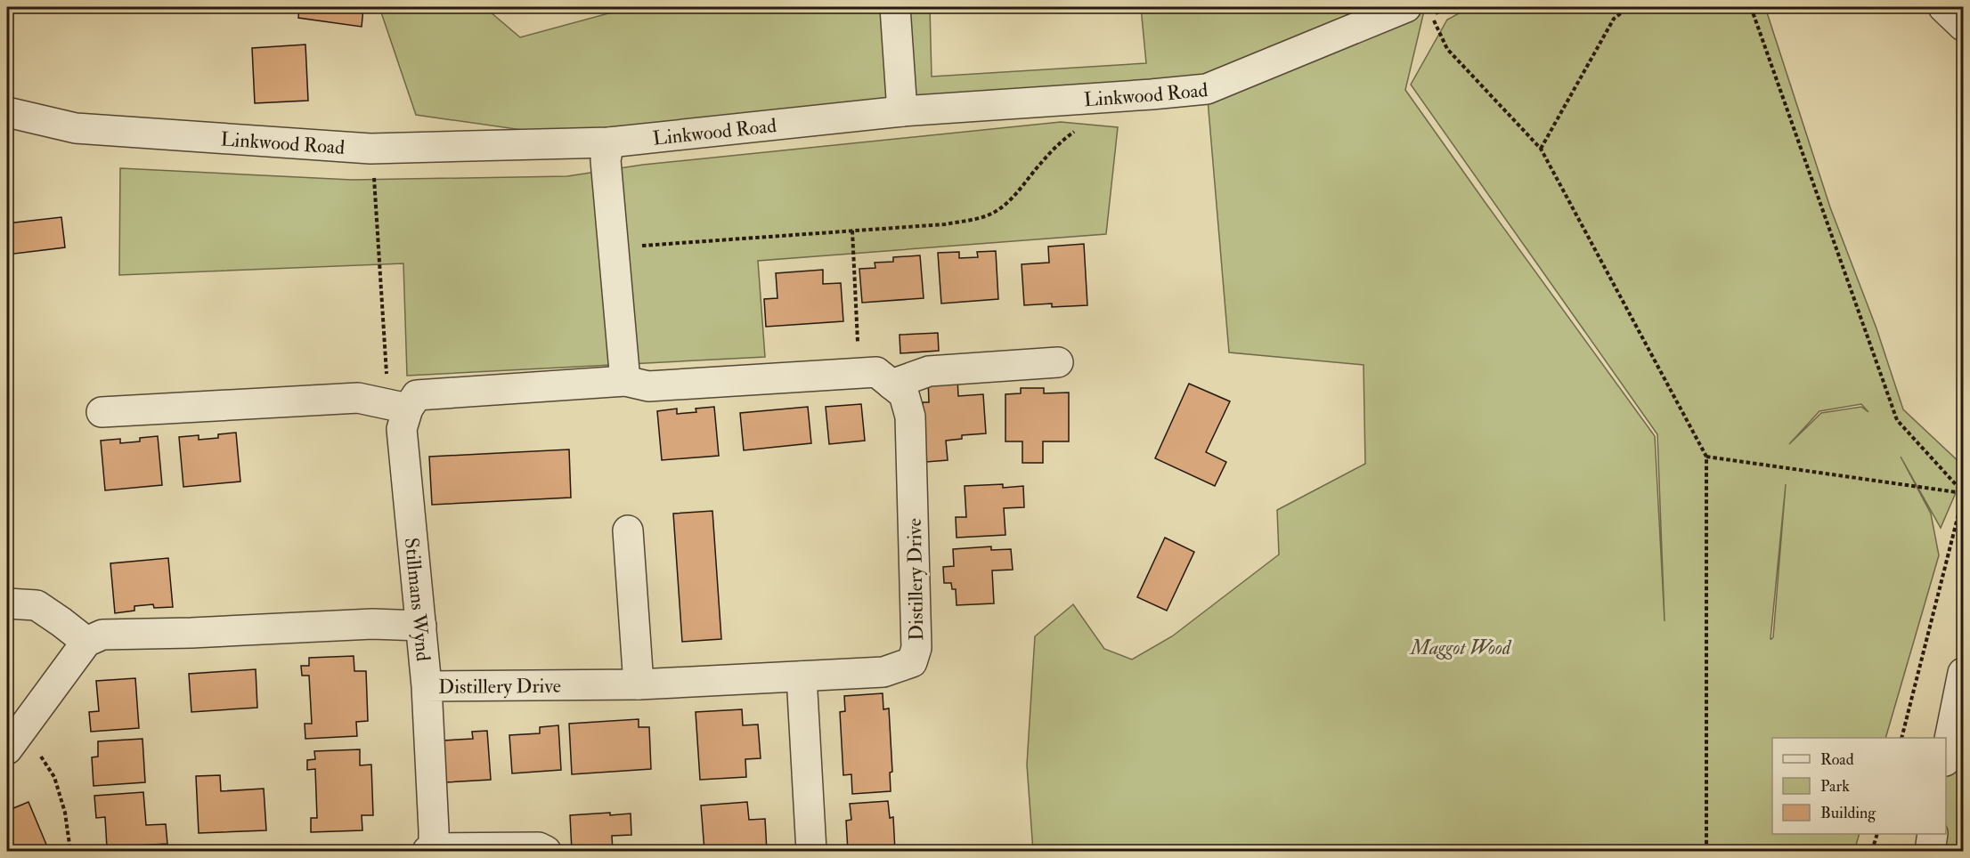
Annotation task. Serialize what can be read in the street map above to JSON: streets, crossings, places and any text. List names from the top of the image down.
{
  "streets": {
    "street": ["Linkwood Road", "Distillery Drive", "Stillmans Wynd"]
  },
  "crossings": [
    ["Distillery Drive", "Stillmans Wynd"]
  ],
  "parks": ["Maggot Wood"],
  "legend": ["Road", "Park", "Building"]
}
